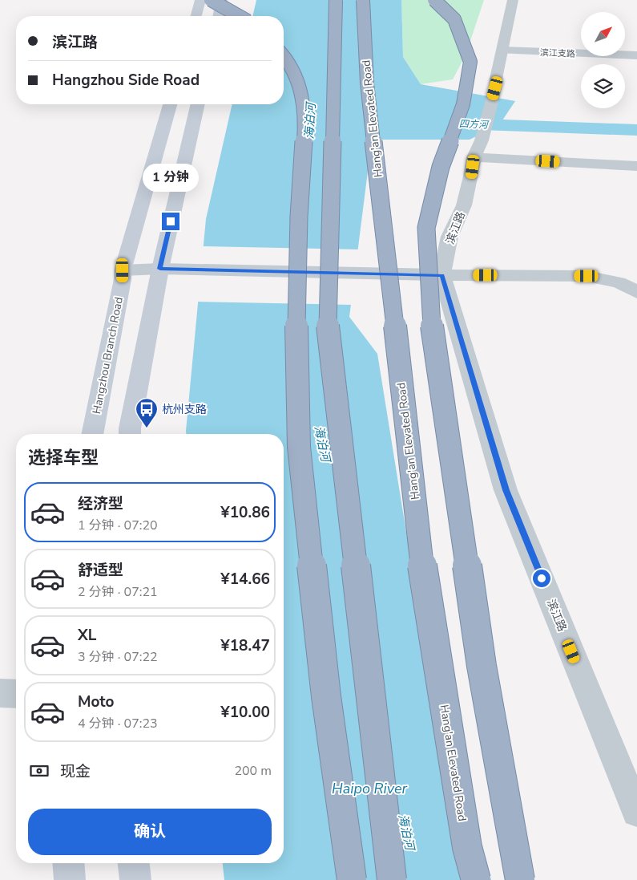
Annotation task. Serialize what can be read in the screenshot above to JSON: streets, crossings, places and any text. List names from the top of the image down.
{
  "streets": {
    "highway": ["Hang'an Elevated Road"],
    "main road": ["Hangzhou Branch Road"],
    "street": ["滨江支路", "滨江路"]
  },
  "crossings": [
    ["滨江支路", "滨江路"]
  ],
  "water": ["海泊河", "四方河", "Haipo River"],
  "places": {
    "bus stop": ["杭州支路"]
  },
  "north": "top right",
  "page": {
    "banner": ["滨江路", "Hangzhou Side Road"],
    "bubble": "1 分钟",
    "heading": "选择车型",
    "list": [
      {
        "name": "经济型",
        "note": "1 分钟 · 07:20",
        "value": "¥10.86"
      },
      {
        "name": "舒适型",
        "note": "2 分钟 · 07:21",
        "value": "¥14.66"
      },
      {
        "name": "XL",
        "note": "3 分钟 · 07:22",
        "value": "¥18.47"
      },
      {
        "name": "Moto",
        "note": "4 分钟 · 07:23",
        "value": "¥10.00"
      }
    ],
    "pay": ["现金", "200 m"],
    "buttons": "确认"
  }
}
